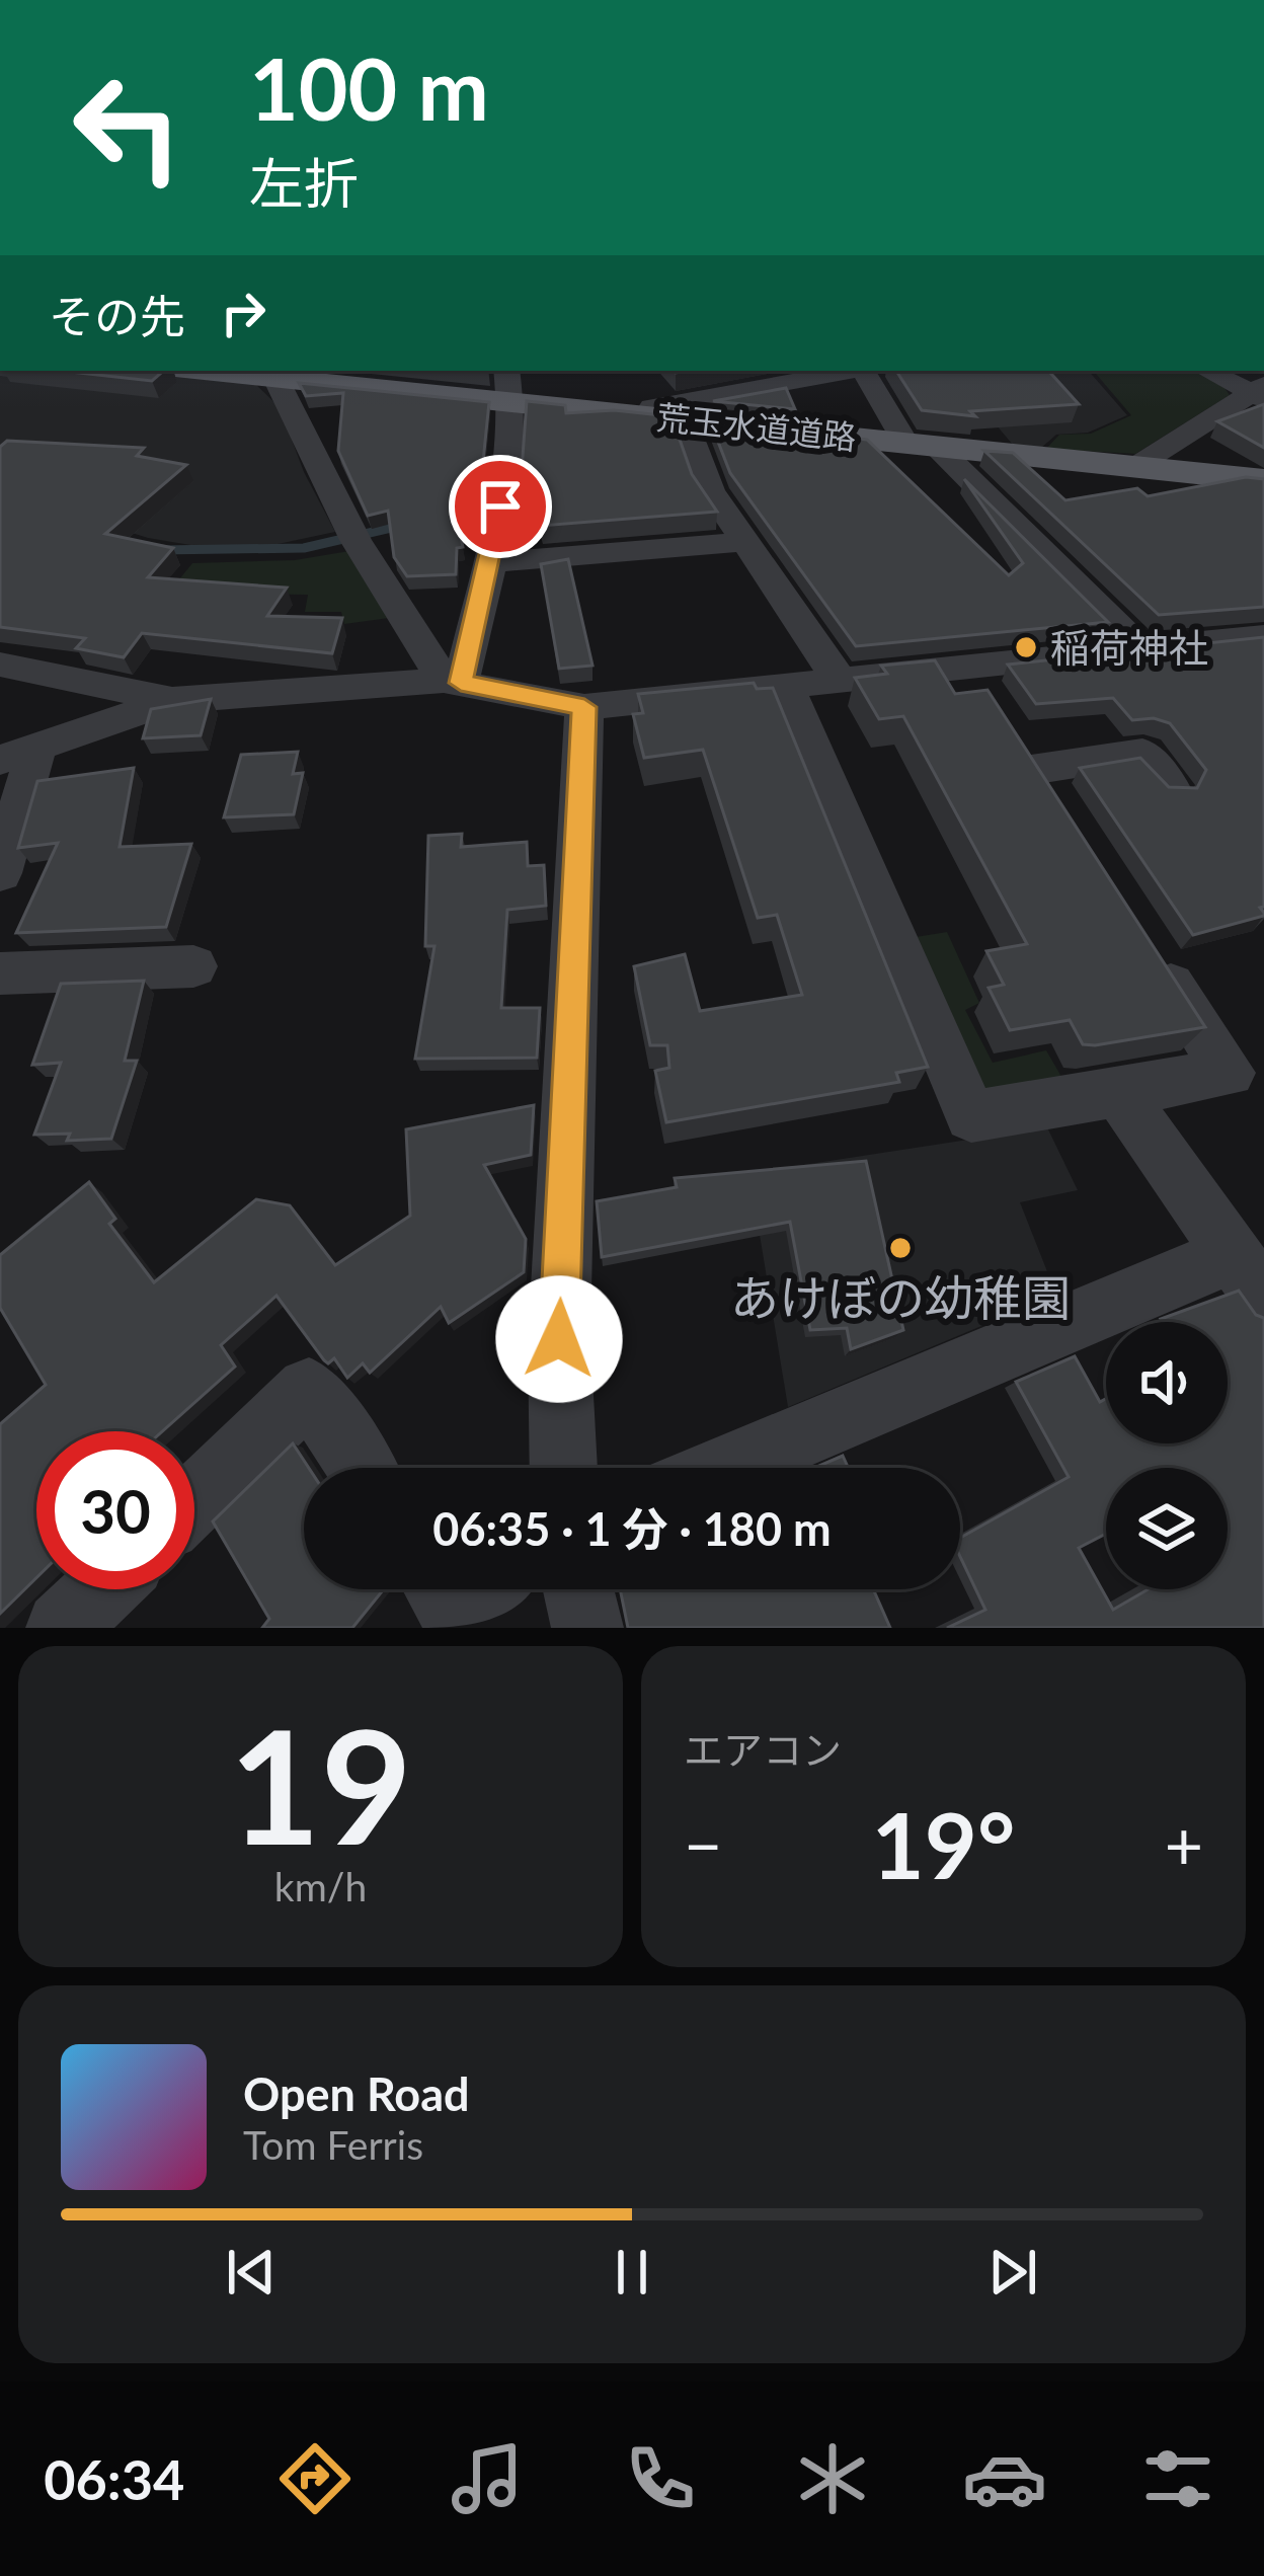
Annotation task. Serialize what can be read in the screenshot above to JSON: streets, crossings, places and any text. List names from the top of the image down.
{
  "streets": {
    "main road": ["荒玉水道道路"]
  },
  "places": ["稲荷神社", "あけぼの幼稚園"],
  "page": {
    "turn": ["100 m", "左折"],
    "then": "その先",
    "limit": "30",
    "trip": "06:35 · 1 分 · 180 m",
    "tile": [
      ["19", "km/h"],
      "エアコン"
    ],
    "heat": ["−", "19°", "+"],
    "song": ["Open Road", "Tom Ferris"],
    "tabs": "06:34"
  }
}
